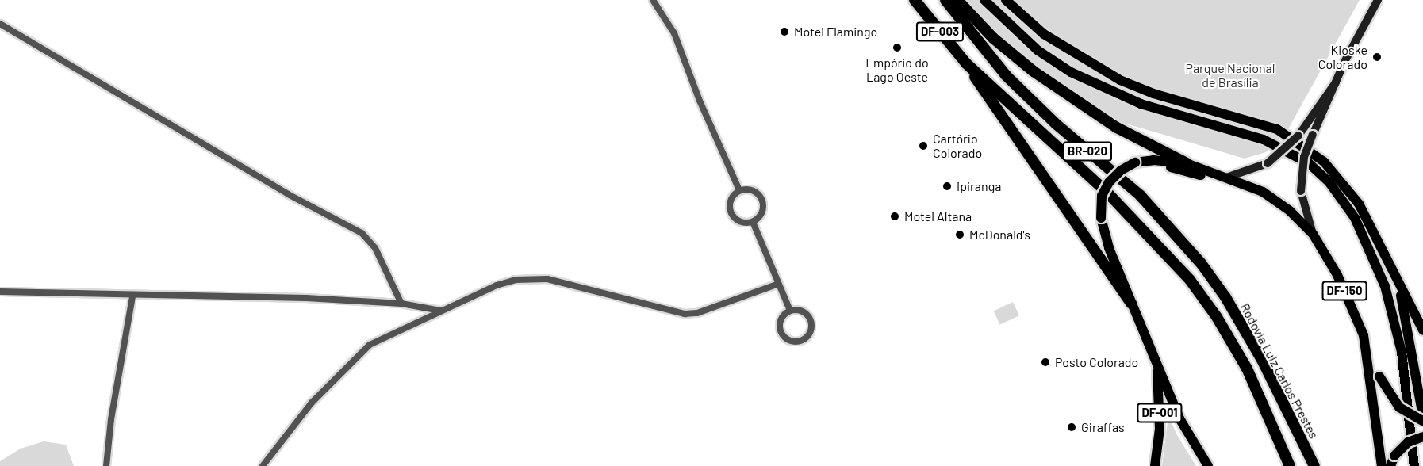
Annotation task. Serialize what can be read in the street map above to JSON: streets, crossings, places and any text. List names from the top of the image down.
{
  "streets": {
    "highway": ["DF-003", "BR-020", "Rodovia Luiz Carlos Prestes"],
    "main road": ["DF-150", "DF-001"]
  },
  "crossings": [
    ["DF-003", "BR-020"],
    ["DF-150", "DF-001"]
  ],
  "parks": ["Parque Nacional de Brasília"],
  "places": [
    "Motel Flamingo",
    "Empório do Lago Oeste",
    "Kioske Colorado",
    "Cartório Colorado",
    "Ipiranga",
    "Motel Altana",
    "McDonald's",
    "Posto Colorado",
    "Giraffas"
  ]
}
